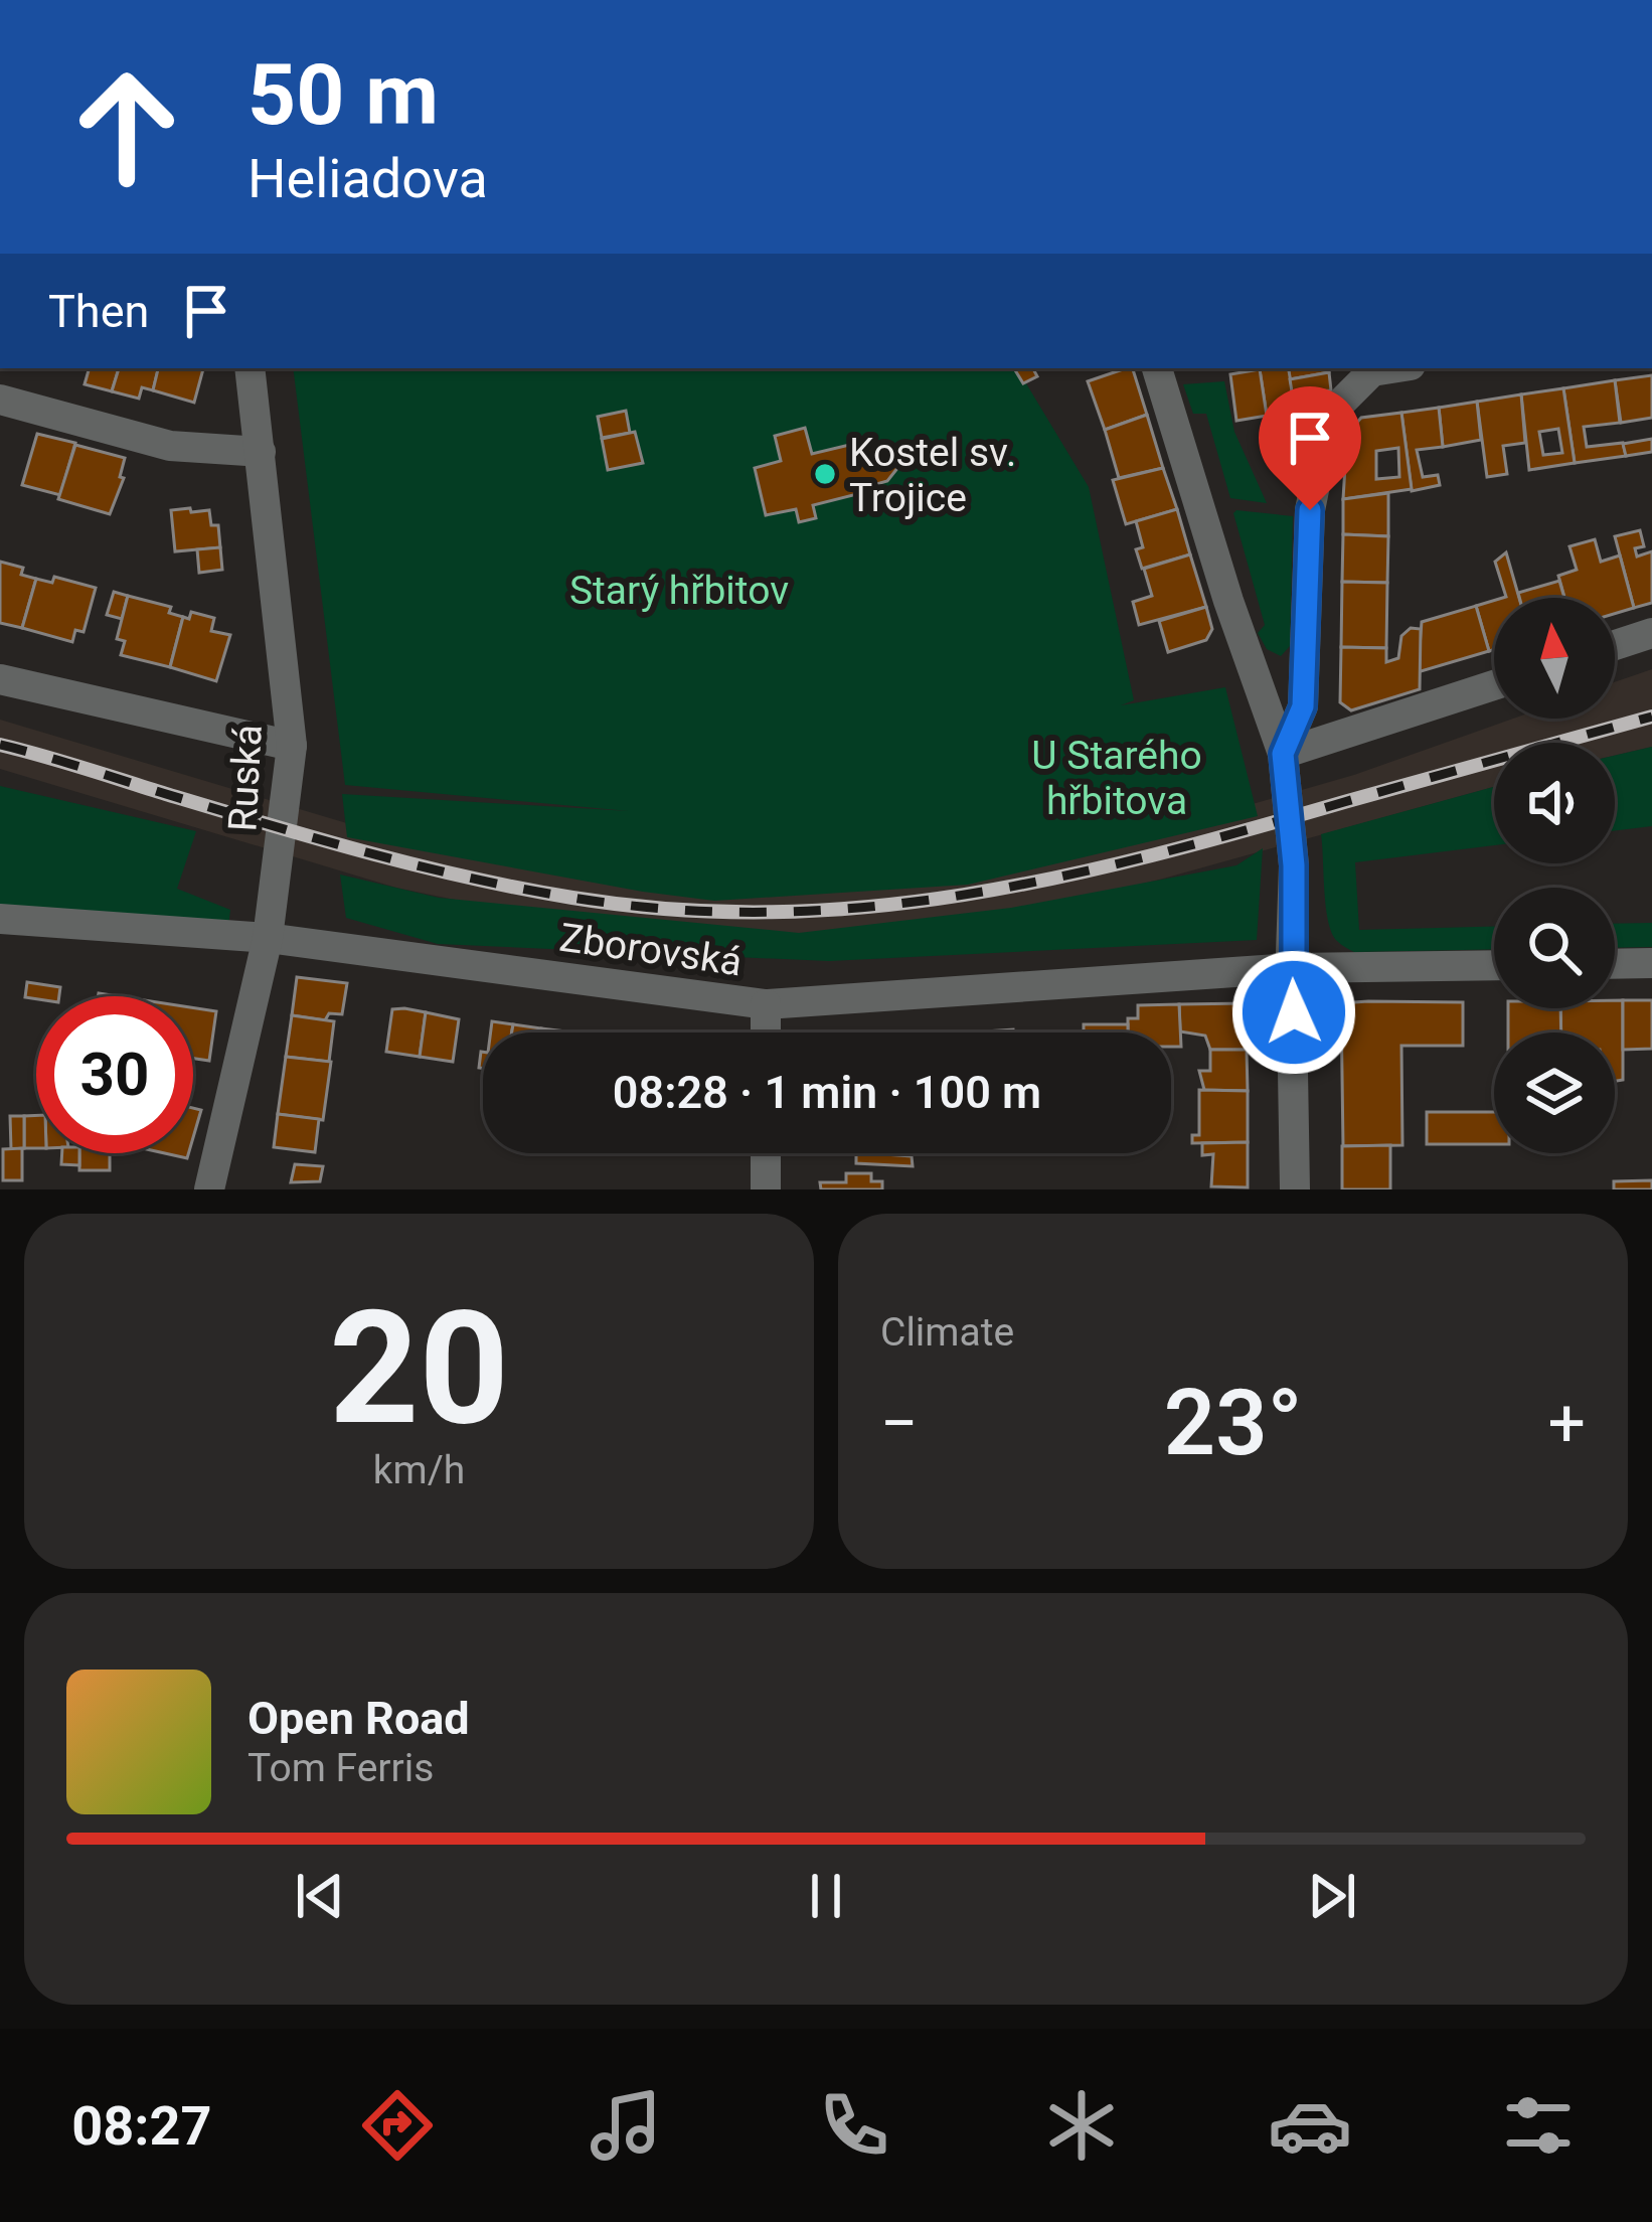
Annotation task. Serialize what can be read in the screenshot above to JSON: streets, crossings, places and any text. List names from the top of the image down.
{
  "streets": {
    "street": ["Ruská", "Zborovská"]
  },
  "crossings": [
    ["Ruská", "Zborovská"]
  ],
  "parks": ["Starý hřbitov", "U Starého hřbitova"],
  "places": ["Kostel sv. Trojice"],
  "north": "top",
  "page": {
    "turn": ["50 m", "Heliadova"],
    "then": "Then",
    "limit": "30",
    "trip": "08:28 · 1 min · 100 m",
    "tile": [
      ["20", "km/h"],
      "Climate"
    ],
    "heat": ["−", "23°", "+"],
    "song": ["Open Road", "Tom Ferris"],
    "tabs": "08:27"
  }
}
